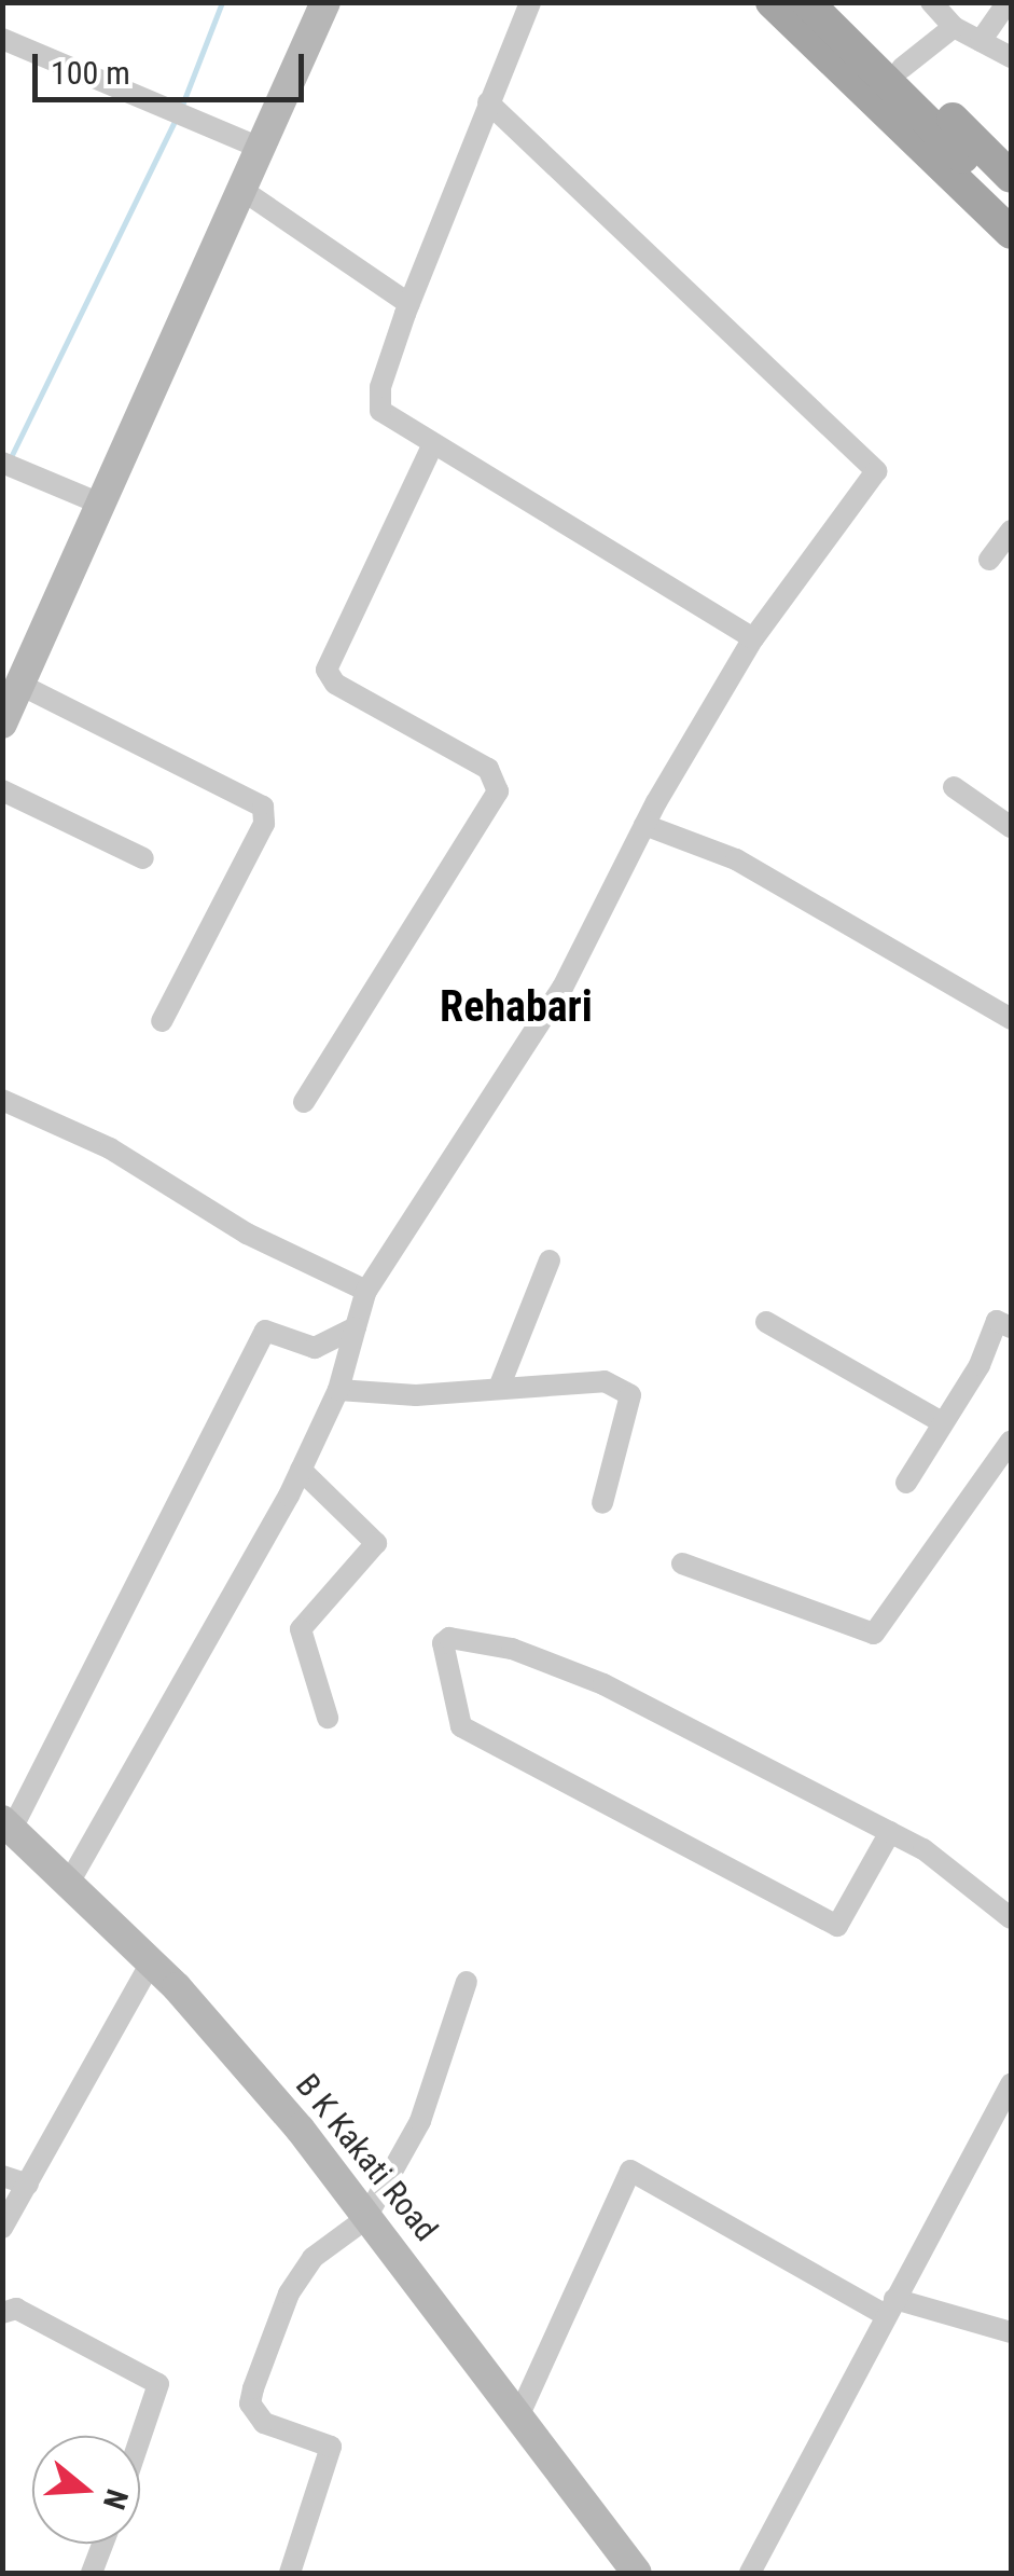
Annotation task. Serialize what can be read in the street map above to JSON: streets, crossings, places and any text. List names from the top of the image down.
{
  "streets": {
    "main road": ["B K Kakati Road"]
  },
  "districts": ["Rehabari"],
  "scale_bar": "100 m",
  "north": "right"
}
